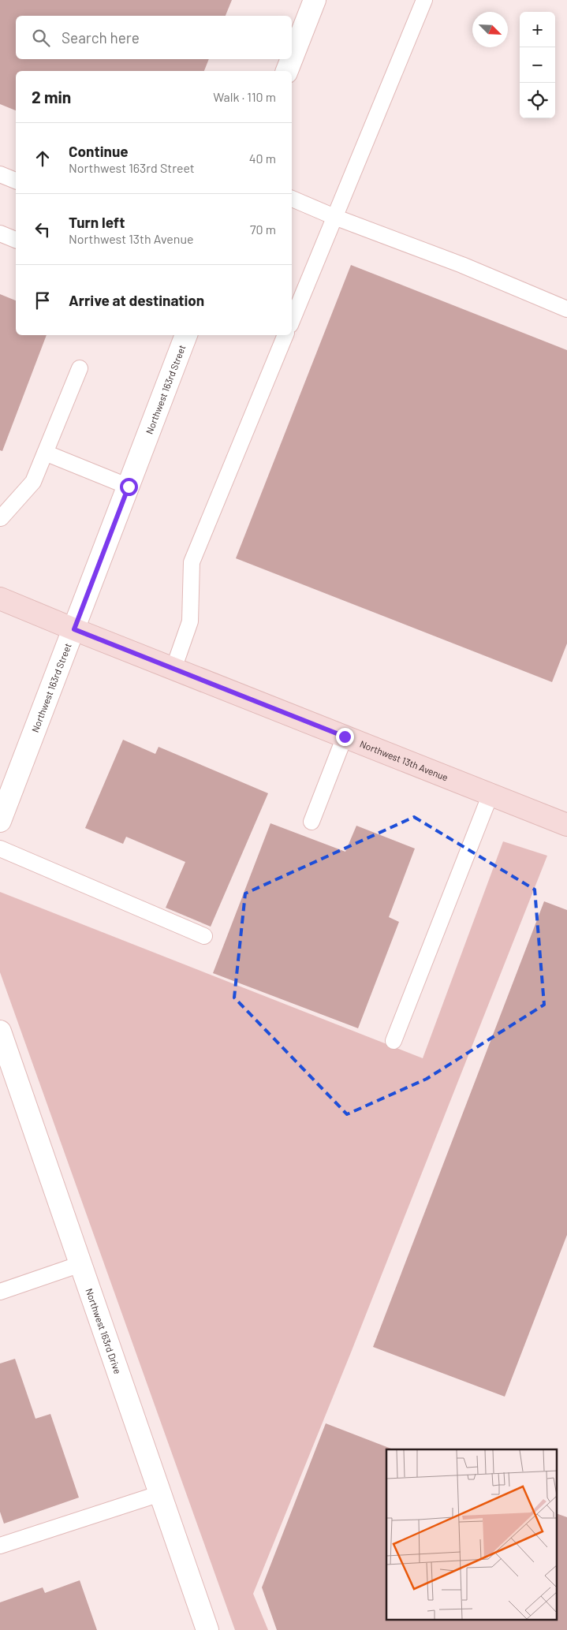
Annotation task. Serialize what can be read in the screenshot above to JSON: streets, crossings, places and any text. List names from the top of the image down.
{
  "streets": {
    "street": ["Northwest 163rd Street", "Northwest 13th Avenue", "Northwest 163rd Drive"]
  },
  "crossings": [
    ["Northwest 163rd Street", "Northwest 13th Avenue"]
  ],
  "north": "bottom right",
  "page": {
    "map_buttons": ["+", "−"],
    "search": "Search here",
    "heading": ["2 min", "Walk · 110 m"],
    "list": [
      ["Continue", "Northwest 163rd Street", "40 m"],
      ["Turn left", "Northwest 13th Avenue", "70 m"],
      "Arrive at destination"
    ]
  }
}
